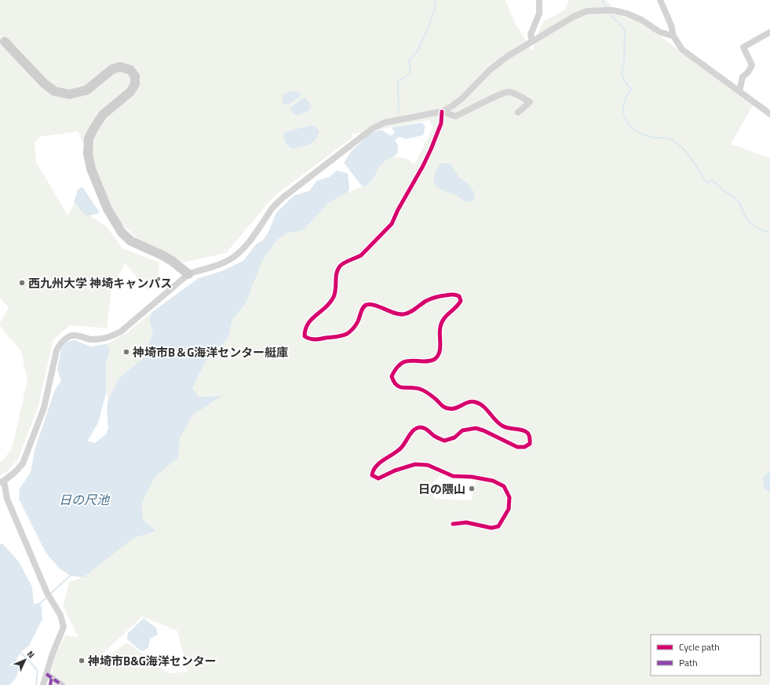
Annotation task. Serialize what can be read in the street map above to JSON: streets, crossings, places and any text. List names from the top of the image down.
{
  "water": ["日の尺池"],
  "places": [
    "西九州大学 神埼キャンパス",
    "神埼市B＆G海洋センター艇庫",
    "日の隈山",
    "神埼市B&G海洋センター"
  ],
  "legend": ["Cycle path", "Path"],
  "north": "top right"
}
